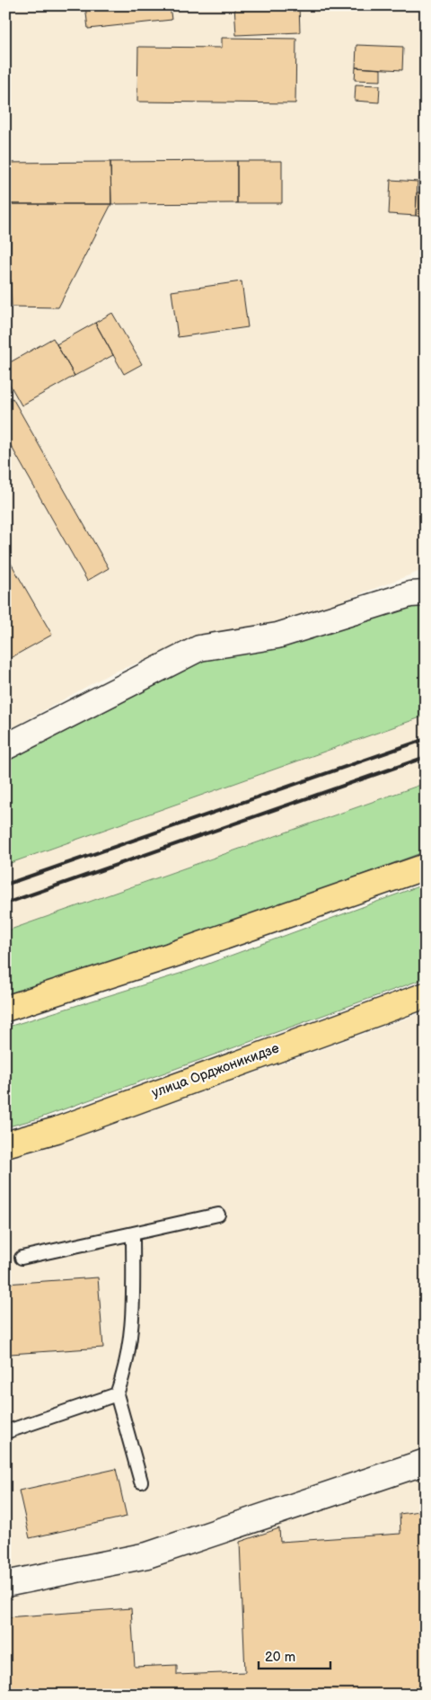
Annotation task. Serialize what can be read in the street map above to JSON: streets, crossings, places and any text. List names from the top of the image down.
{
  "streets": {
    "main road": ["улица Орджоникидзе"]
  },
  "scale_bar": "20 m"
}
